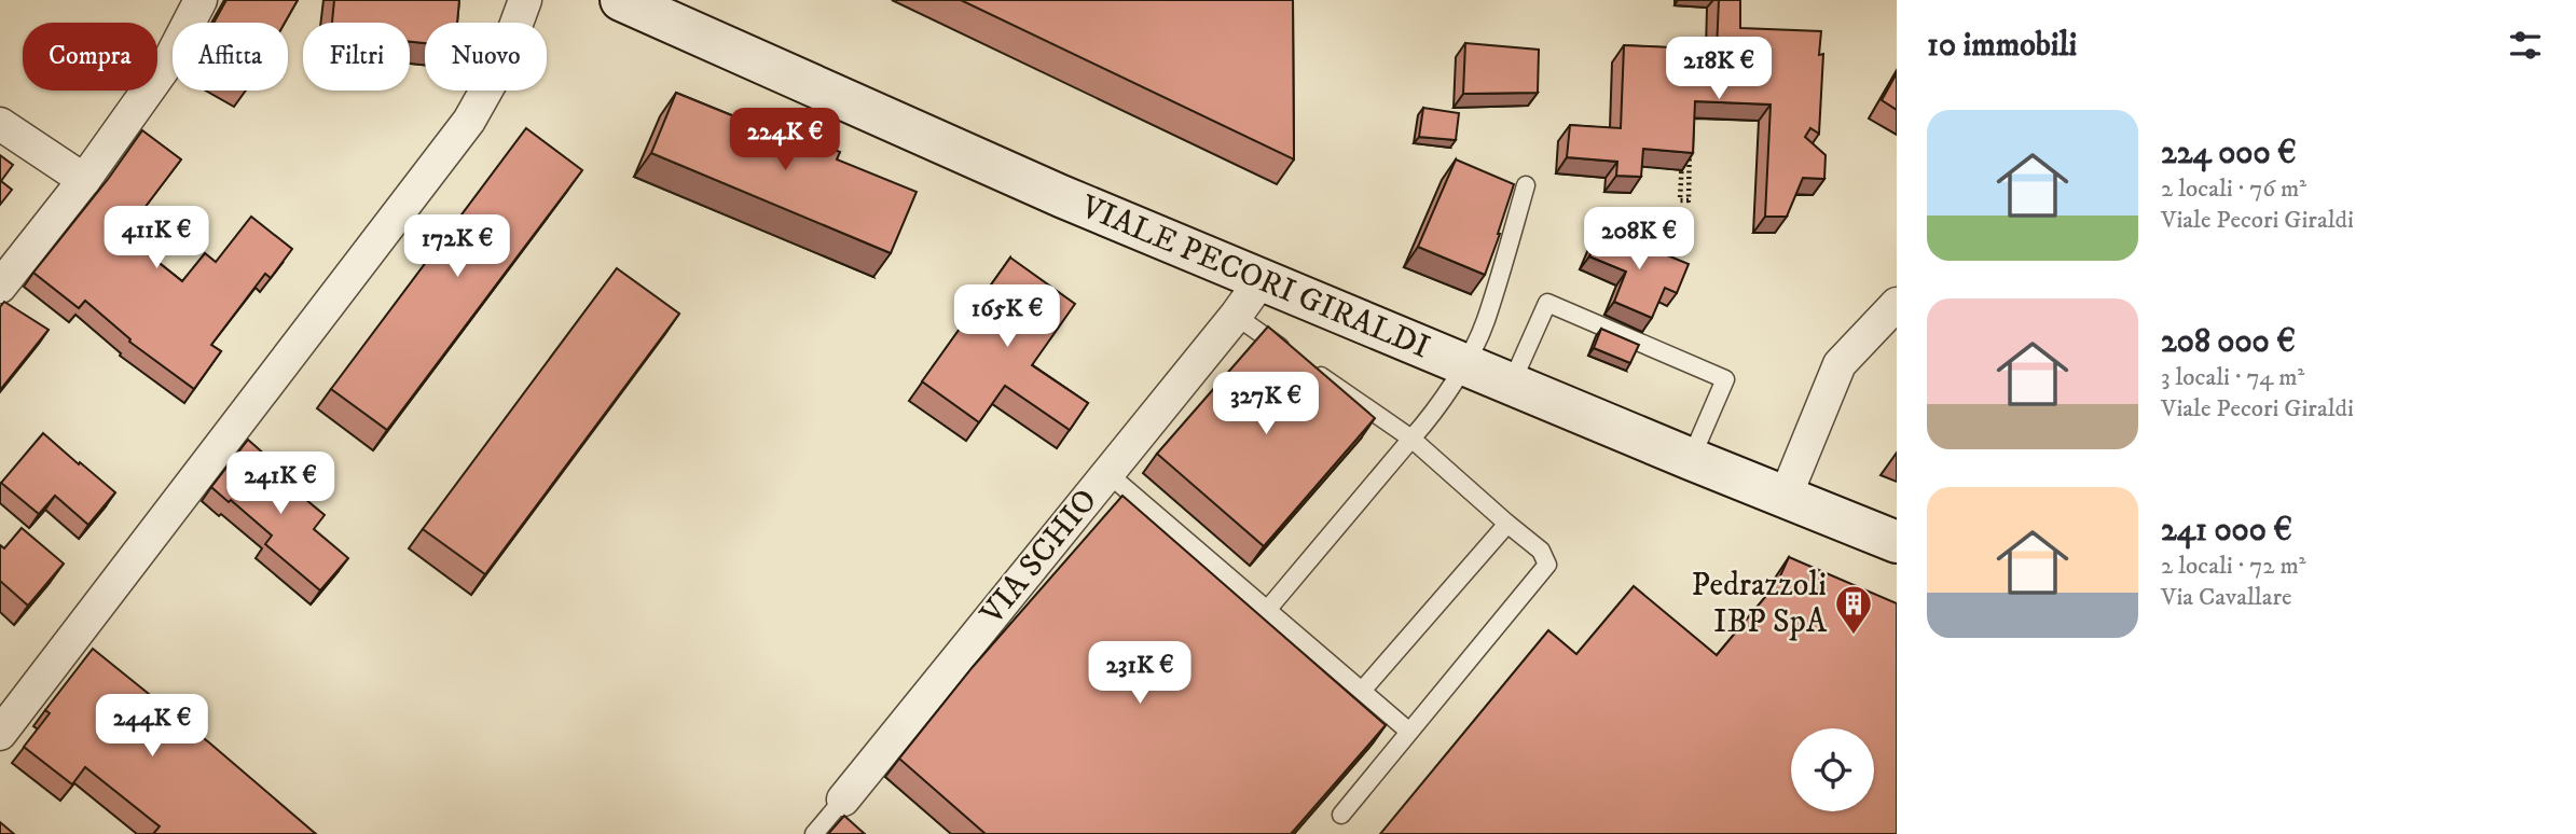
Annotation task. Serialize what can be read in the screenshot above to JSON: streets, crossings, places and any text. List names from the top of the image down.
{
  "streets": {
    "main road": ["VIALE PECORI GIRALDI"],
    "street": ["VIA SCHIO"]
  },
  "crossings": [
    ["VIALE PECORI GIRALDI", "VIA SCHIO"]
  ],
  "places": {
    "building": ["Pedrazzoli IBP SpA"]
  },
  "page": {
    "heading": "10 immobili",
    "chip": [
      "Compra",
      "Affitta",
      "Filtri",
      "Nuovo"
    ],
    "price": [
      "218K €",
      "224K €",
      "411K €",
      "208K €",
      "172K €",
      "165K €",
      "327K €",
      "241K €",
      "231K €",
      "244K €"
    ],
    "list": [
      {
        "name": "224 000 €",
        "note": "2 locali · 76 m² · Viale Pecori Giraldi"
      },
      {
        "name": "208 000 €",
        "note": "3 locali · 74 m² · Viale Pecori Giraldi"
      },
      {
        "name": "241 000 €",
        "note": "2 locali · 72 m² · Via Cavallare"
      }
    ]
  }
}
